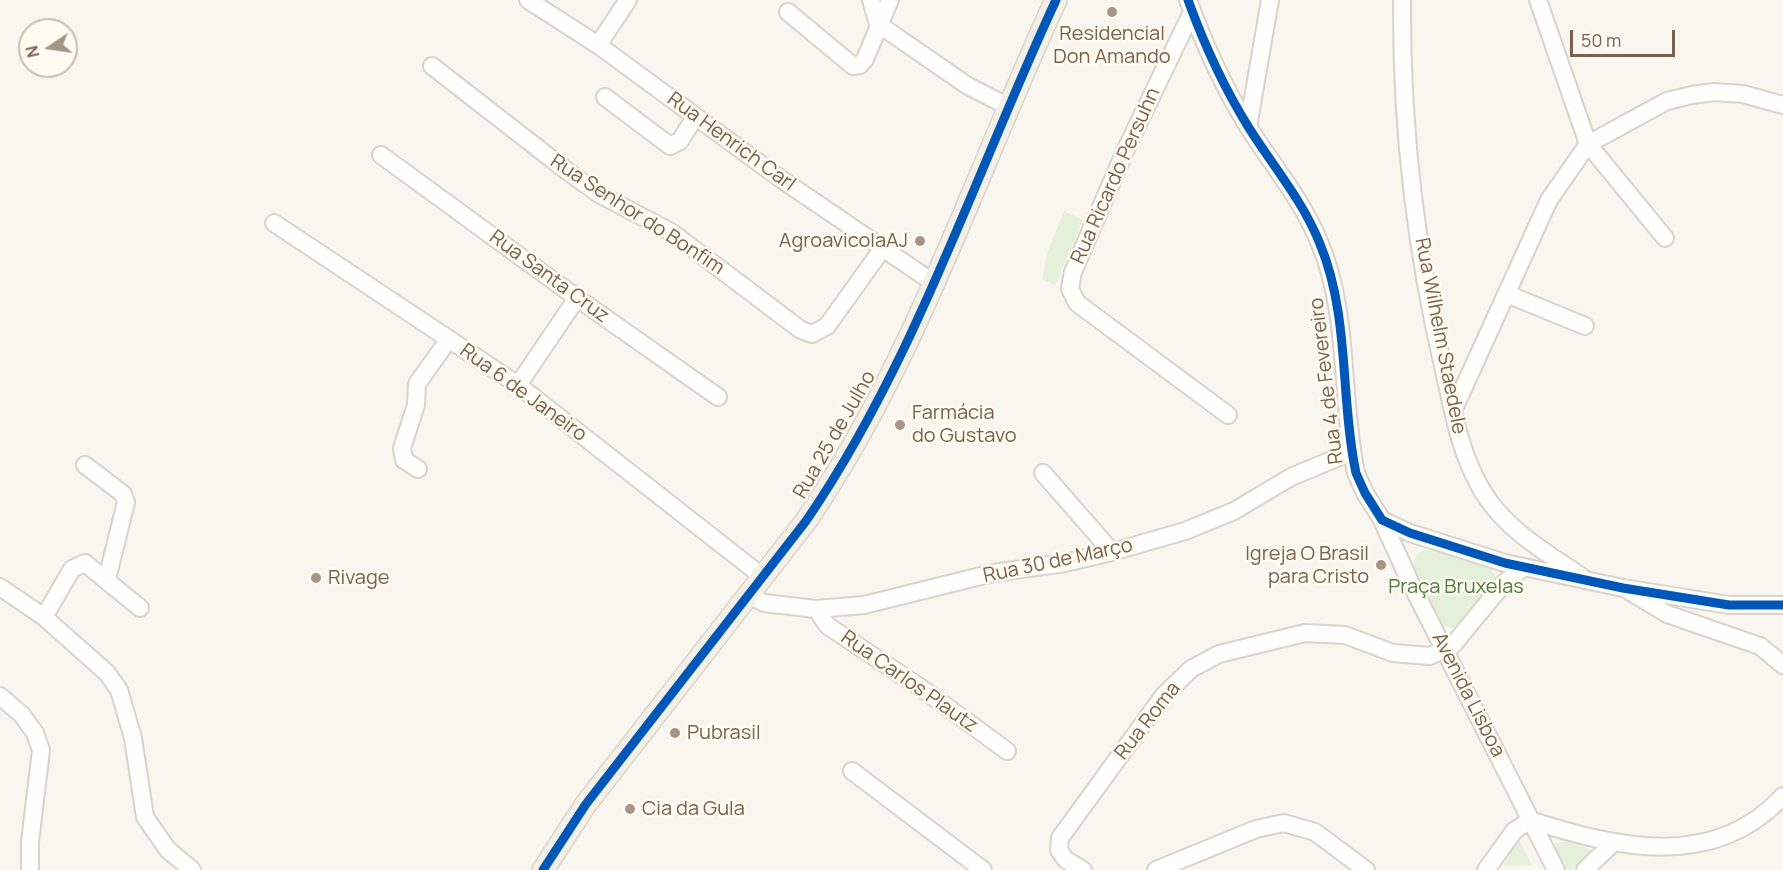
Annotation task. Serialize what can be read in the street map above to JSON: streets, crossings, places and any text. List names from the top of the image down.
{
  "streets": {
    "main road": ["Rua 25 de Julho"],
    "street": [
      "Rua Henrich Carl",
      "Rua Ricardo Persuhn",
      "Rua Senhor do Bonfim",
      "Rua Santa Cruz",
      "Rua Wilhelm Staedele",
      "Rua 4 de Fevereiro",
      "Rua 6 de Janeiro",
      "Rua 30 de Março",
      "Rua Carlos Plautz",
      "Avenida Lisboa",
      "Rua Roma"
    ]
  },
  "crossings": [
    ["Rua Henrich Carl", "Rua Senhor do Bonfim"],
    ["Rua Henrich Carl", "Rua 25 de Julho"],
    ["Rua Ricardo Persuhn", "Rua 4 de Fevereiro"],
    ["Rua 4 de Fevereiro", "Rua 30 de Março"],
    ["Rua 4 de Fevereiro", "Avenida Lisboa"],
    ["Rua 6 de Janeiro", "Rua 25 de Julho"],
    ["Rua 25 de Julho", "Rua 30 de Março"],
    ["Rua 30 de Março", "Rua Carlos Plautz"],
    ["Avenida Lisboa", "Rua Roma"]
  ],
  "parks": ["Praça Bruxelas"],
  "places": [
    "Residencial Don Amando",
    "AgroavicolaAJ",
    "Farmácia do Gustavo",
    "Igreja O Brasil para Cristo",
    "Rivage",
    "Pubrasil",
    "Cia da Gula"
  ],
  "scale_bar": "50 m",
  "north": "left"
}
